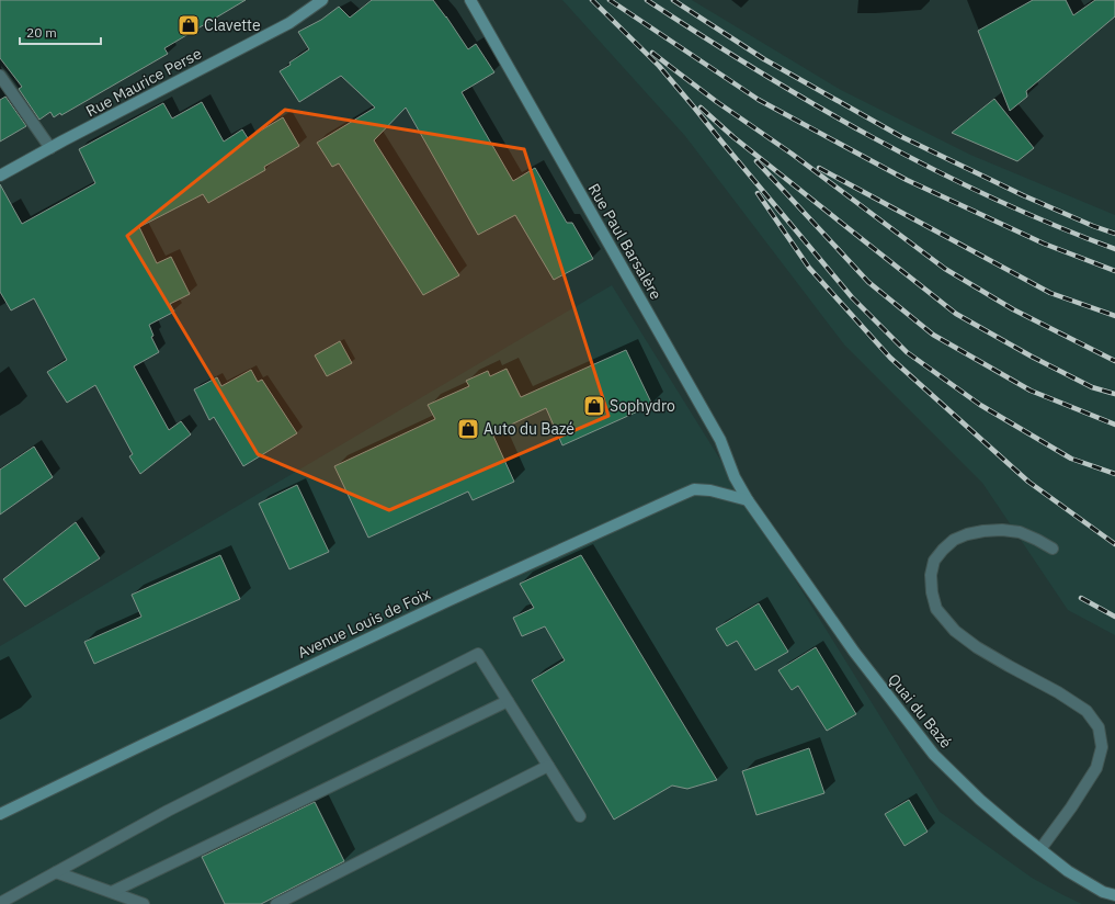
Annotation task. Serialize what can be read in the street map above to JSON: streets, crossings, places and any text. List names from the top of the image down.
{
  "streets": {
    "main road": [
      "Rue Maurice Perse",
      "Rue Paul Barsalère",
      "Avenue Louis de Foix",
      "Quai du Bazé"
    ]
  },
  "crossings": [
    ["Rue Paul Barsalère", "Avenue Louis de Foix"],
    ["Rue Paul Barsalère", "Quai du Bazé"],
    ["Avenue Louis de Foix", "Quai du Bazé"]
  ],
  "places": {
    "shop": ["Clavette", "Sophydro", "Auto du Bazé"]
  },
  "scale_bar": "20 m"
}
